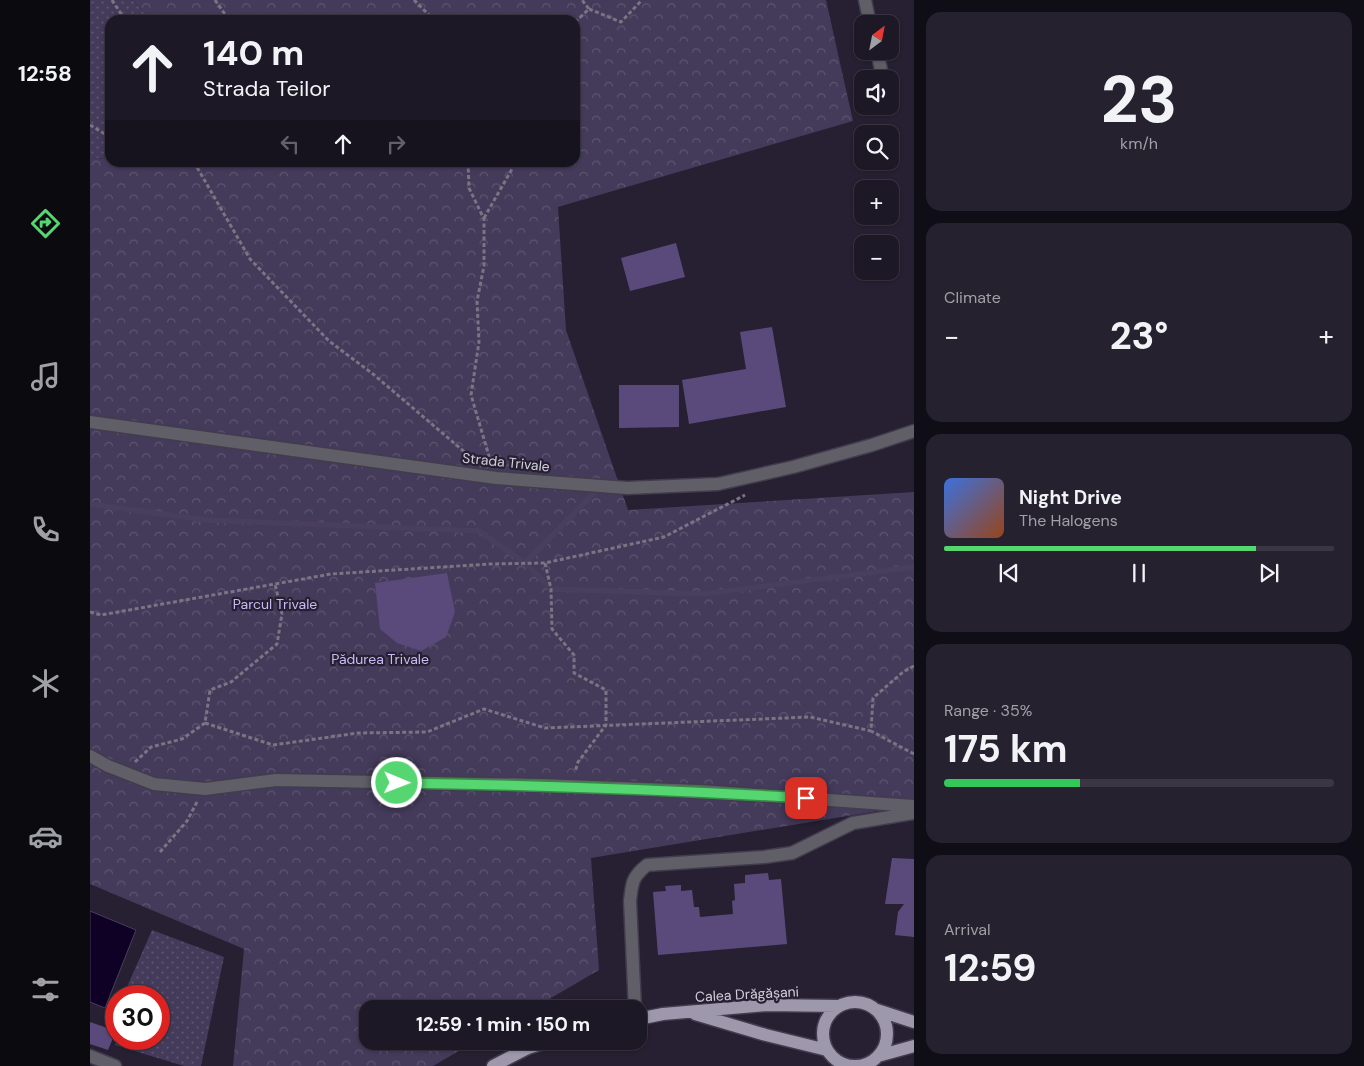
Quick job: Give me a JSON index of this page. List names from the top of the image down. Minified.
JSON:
{"streets":{"main road":["Calea Drăgășani"],"street":["Strada Trivale"]},"parks":["Parcul Trivale","Pădurea Trivale"],"north":"top right","page":{"tabs":"12:58","tile":[["23","km/h"],"Climate",["Range · 35%","175 km"],["Arrival","12:59"]],"map_buttons":["+","−"],"turn":["140 m","Strada Teilor"],"heat":["−","23°","+"],"song":["Night Drive","The Halogens"],"limit":"30","trip":"12:59 · 1 min · 150 m"}}
